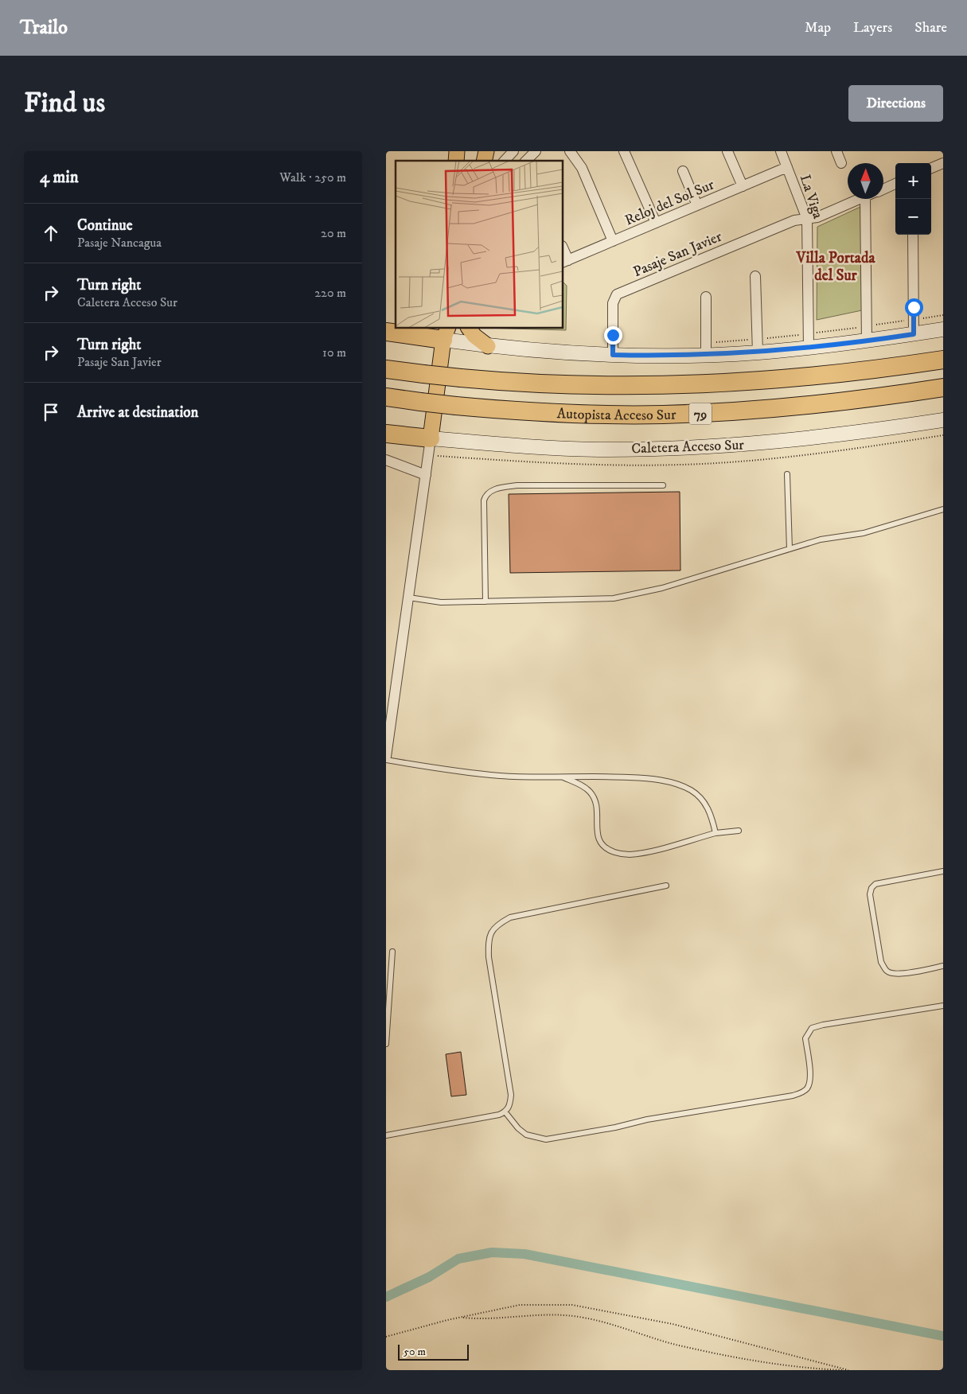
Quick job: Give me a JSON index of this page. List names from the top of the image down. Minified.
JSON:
{"streets":{"highway":["Autopista Acceso Sur","79"],"main road":["Caletera Acceso Sur"],"street":["La Viga","Reloj del Sol Sur","Pasaje San Javier"]},"crossings":[["La Viga","Reloj del Sol Sur"],["La Viga","Pasaje San Javier"]],"districts":["Villa Portada del Sur"],"scale_bar":"50 m","north":"top","page":{"header":"Trailo","nav":["Map","Layers","Share"],"buttons":"Directions","title":"Find us","heading":["4 min","Walk · 250 m"],"map_buttons":["+","−"],"list":[["Continue","Pasaje Nancagua","20 m"],["Turn right","Caletera Acceso Sur","220 m"],["Turn right","Pasaje San Javier","10 m"],"Arrive at destination"],"scale":"50 m"}}
